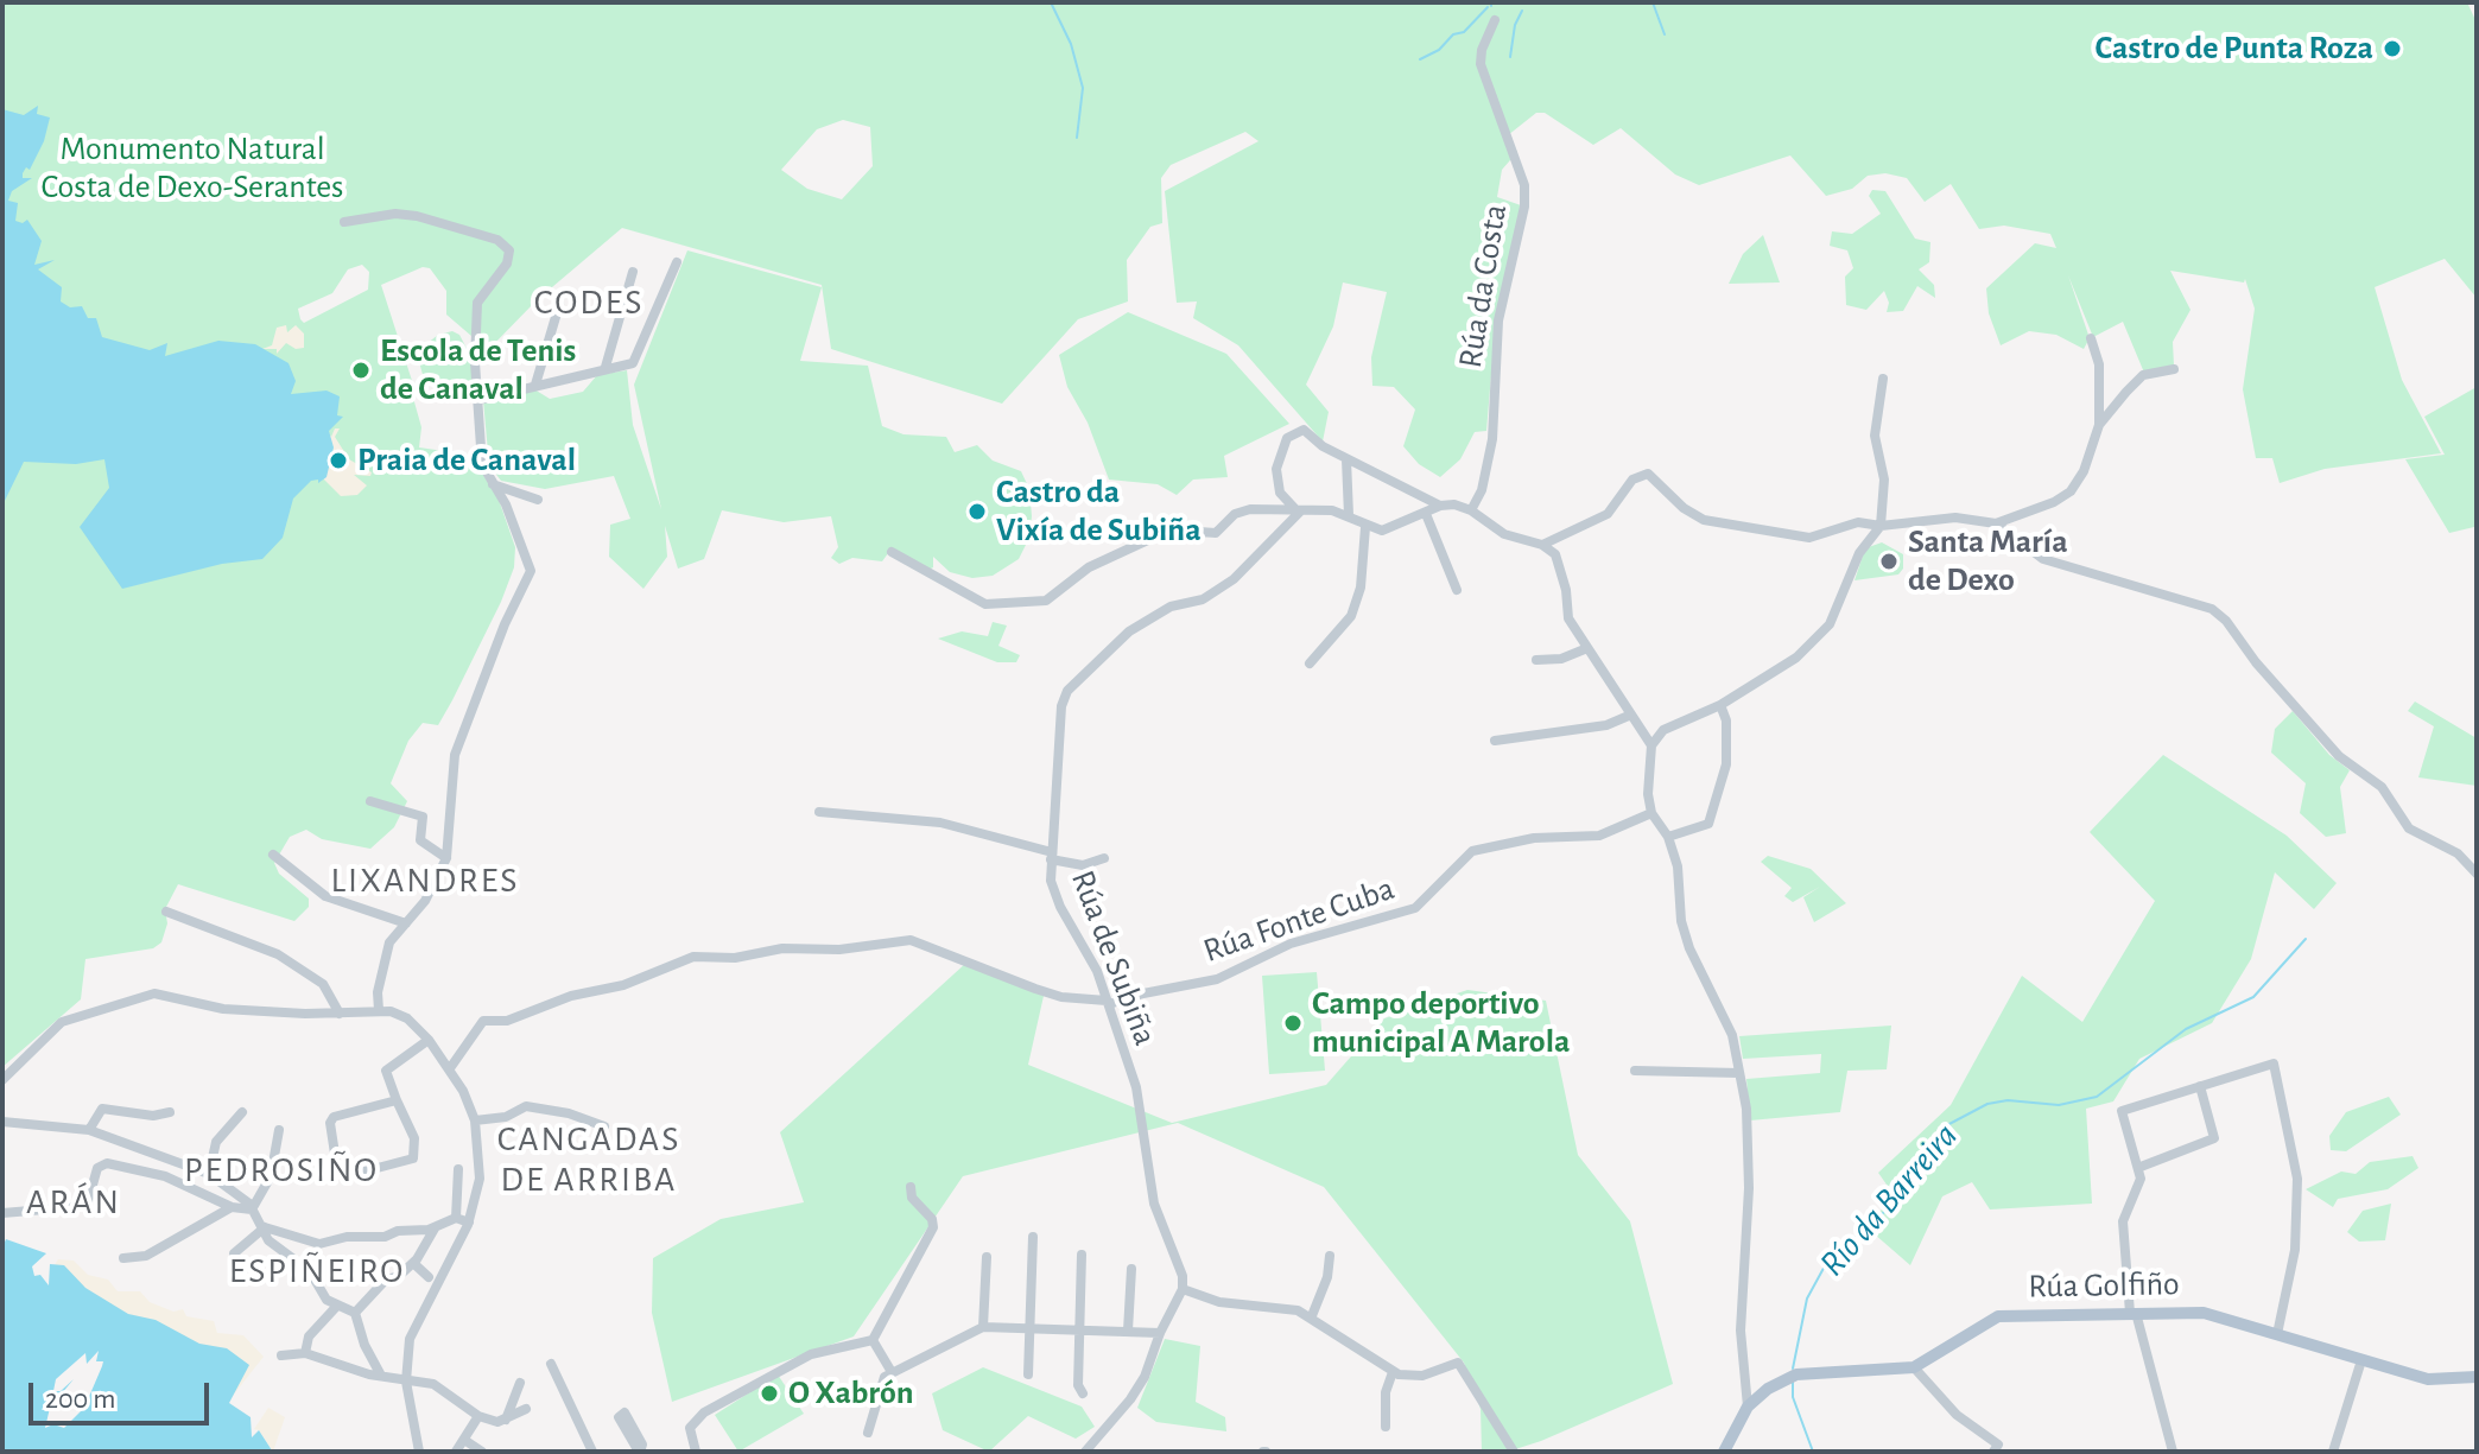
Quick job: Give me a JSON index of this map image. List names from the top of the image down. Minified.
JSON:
{"streets":{"main road":["Rúa Golfiño"],"street":["Rúa da Costa","Rúa Fonte Cuba","Rúa de Subiña"]},"crossings":[["Rúa Fonte Cuba","Rúa de Subiña"]],"districts":["CODES","LIXANDRES","CANGADAS DE ARRIBA","PEDROSIÑO","ARÁN","ESPIÑEIRO"],"water":["Río da Barreira"],"parks":["Monumento Natural Costa de Dexo-Serantes"],"places":["Castro de Punta Roza","Escola de Tenis de Canaval","Praia de Canaval","Castro da Vixía de Subiña","Santa María de Dexo","Campo deportivo municipal A Marola","O Xabrón"],"scale_bar":"200 m"}
